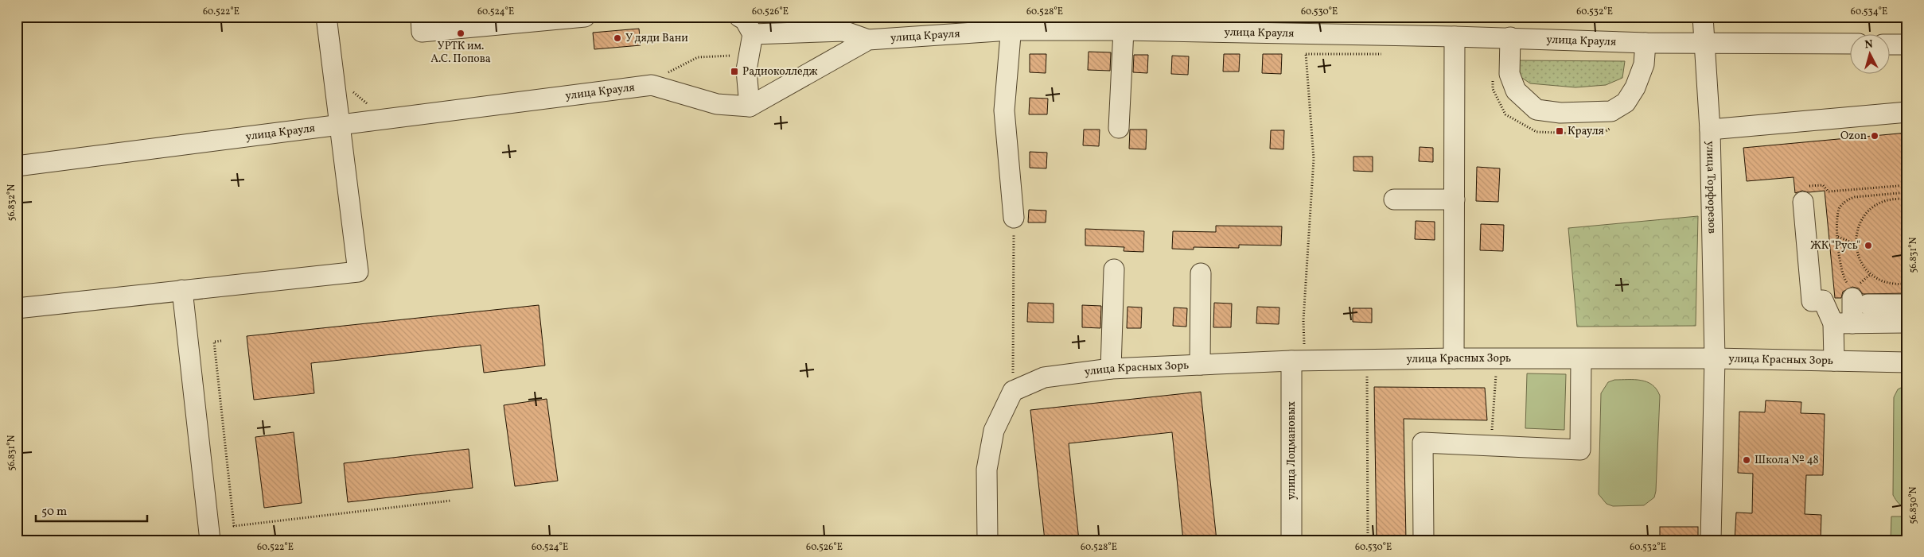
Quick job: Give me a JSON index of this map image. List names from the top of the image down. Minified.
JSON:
{"streets":{"street":["улица Крауля","улица Торфорезов","улица Красных Зорь","улица Лоцмановых"]},"crossings":[["улица Крауля","улица Торфорезов"],["улица Торфорезов","улица Красных Зорь"],["улица Красных Зорь","улица Лоцмановых"]],"places":{"other":["УРТК им. А.С. Попова","У дяди Вани","Ozon","ЖК \"Русь\"","Школа № 48"],"transit":["Радиоколледж","Крауля"]},"scale_bar":"50 m","north":"top","coordinates":["60.522°E","60.524°E","60.526°E","60.528°E","60.530°E","60.532°E","60.534°E","56.832°N","56.831°N","56.830°N"]}
